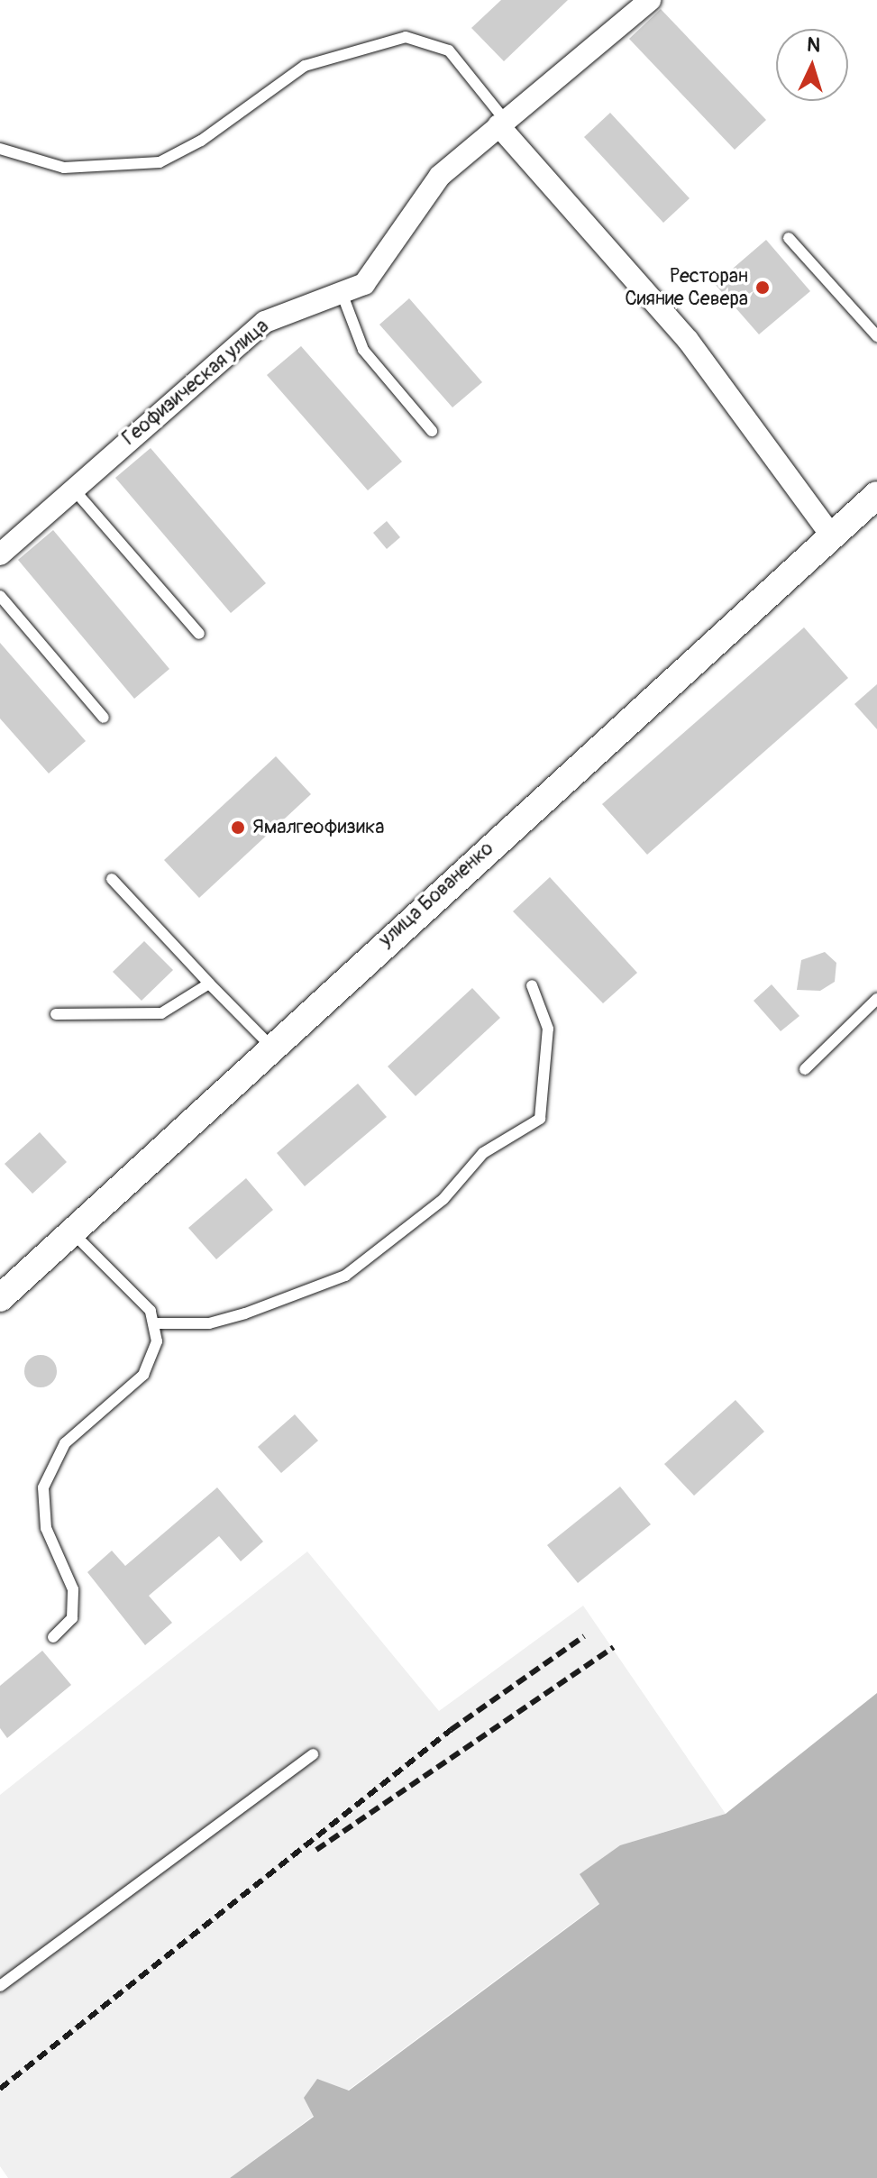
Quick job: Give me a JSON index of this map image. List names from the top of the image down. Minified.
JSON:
{"streets":{"street":["Геофизическая улица","улица Бованенко"]},"places":["Ресторан Сияние Севера","Ямалгеофизика"],"north":"top"}
